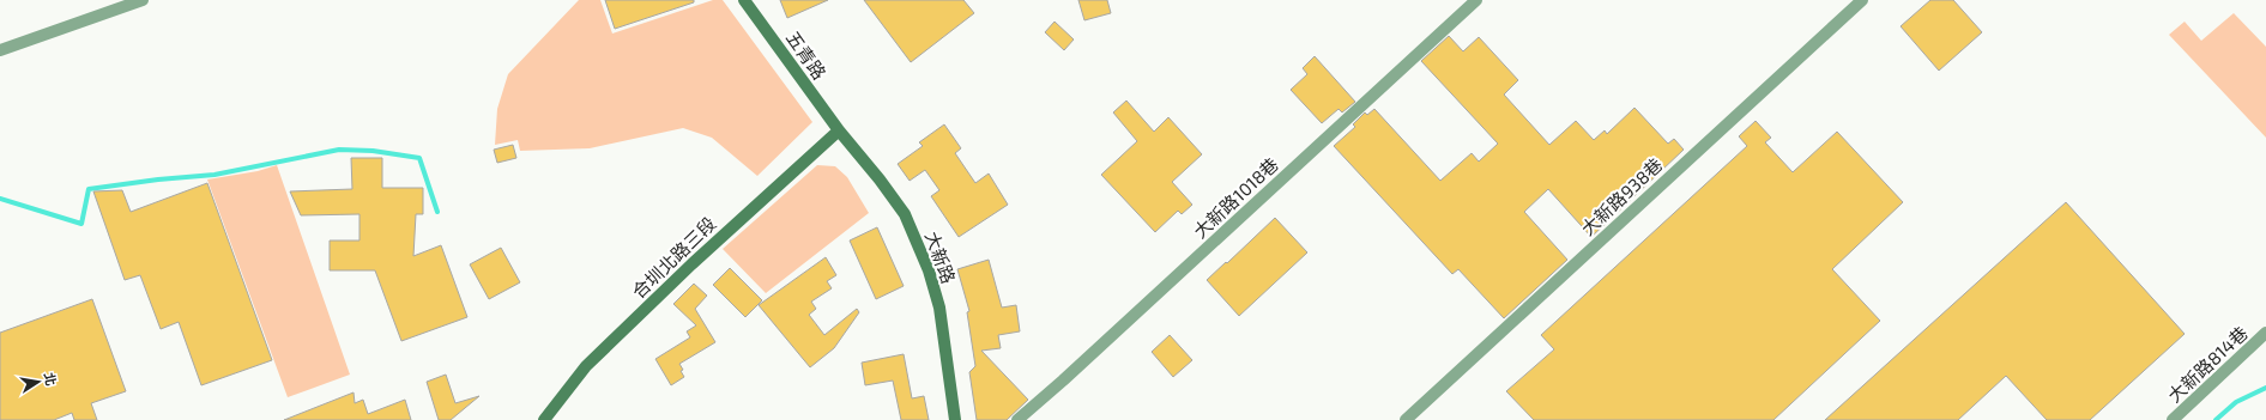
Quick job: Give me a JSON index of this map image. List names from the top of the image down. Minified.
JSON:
{"streets":{"street":["五青路","大新路938巷","大新路1018巷","合圳北路三段","大新路","大新路814巷"]},"crossings":[["五青路","合圳北路三段"],["五青路","大新路"],["合圳北路三段","大新路"]],"north":"right"}
